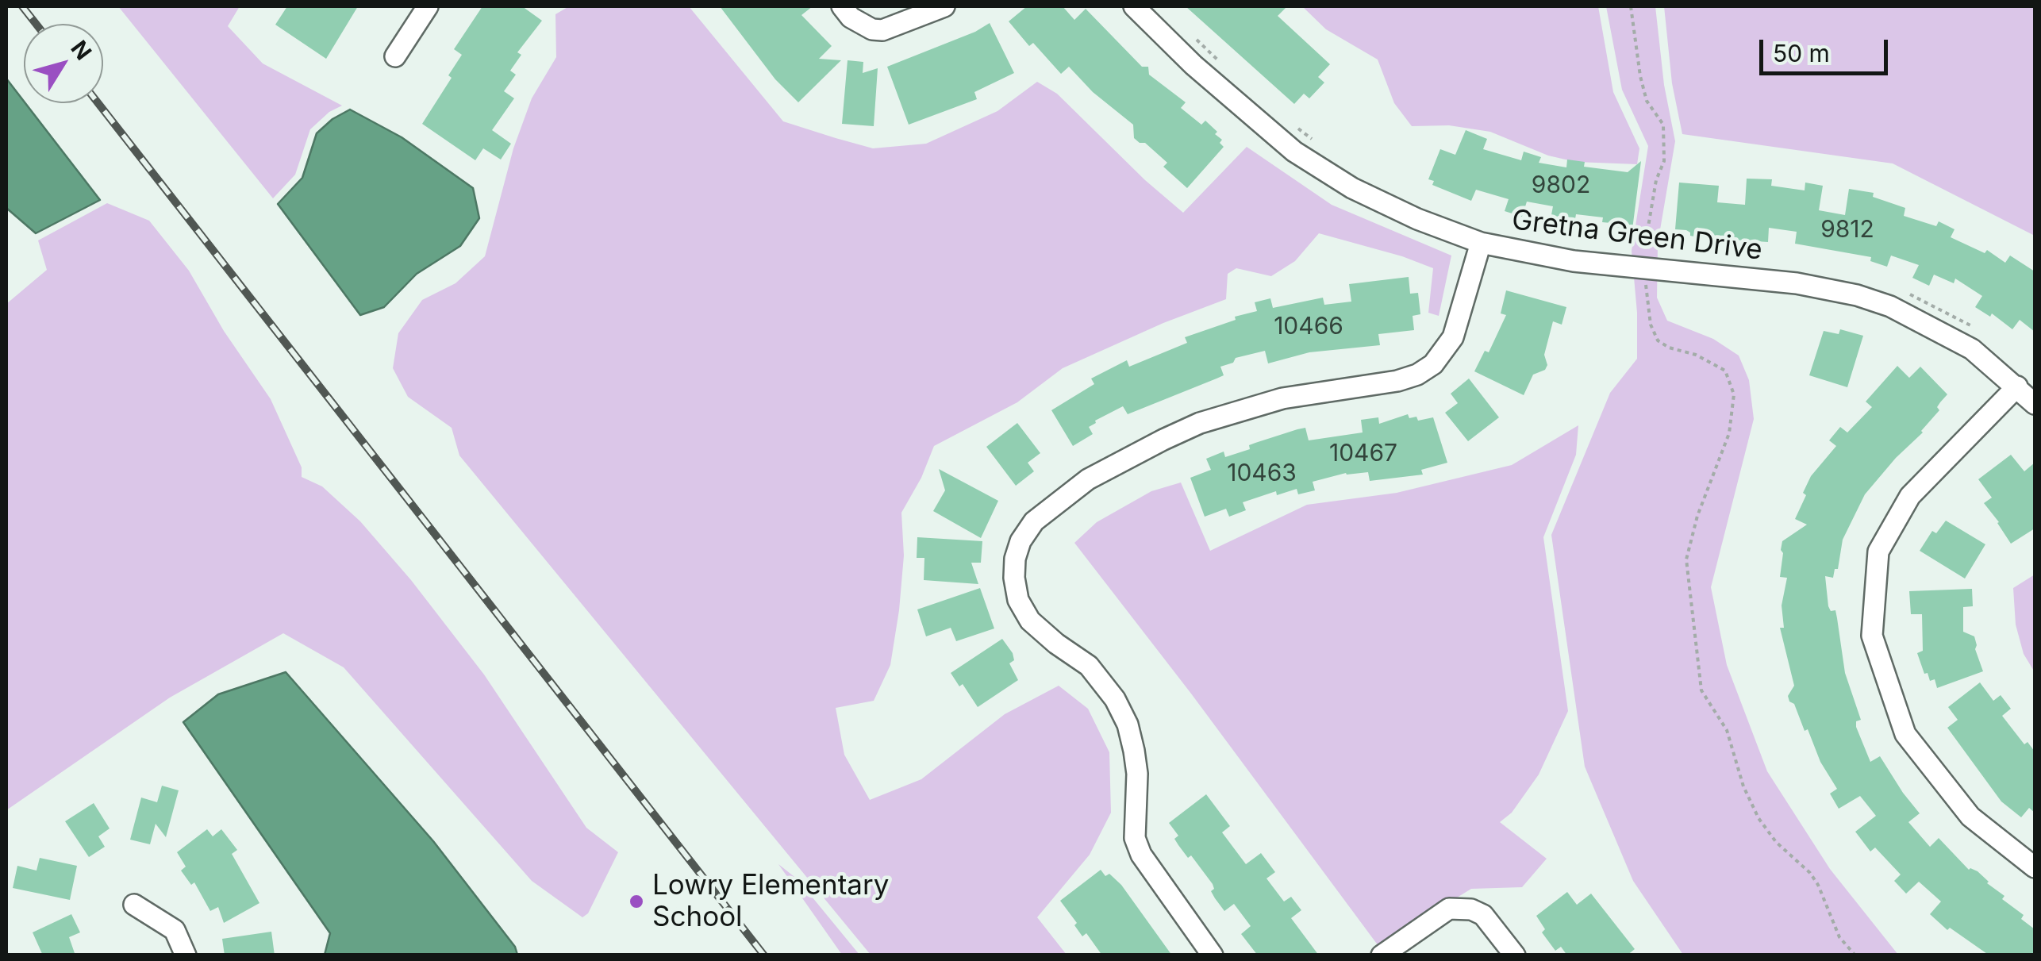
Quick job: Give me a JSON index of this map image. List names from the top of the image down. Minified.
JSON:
{"streets":{"street":["Gretna Green Drive"]},"places":["Lowry Elementary School"],"house_numbers":["9802","9812","10466","10467","10463"],"scale_bar":"50 m","north":"top right"}
